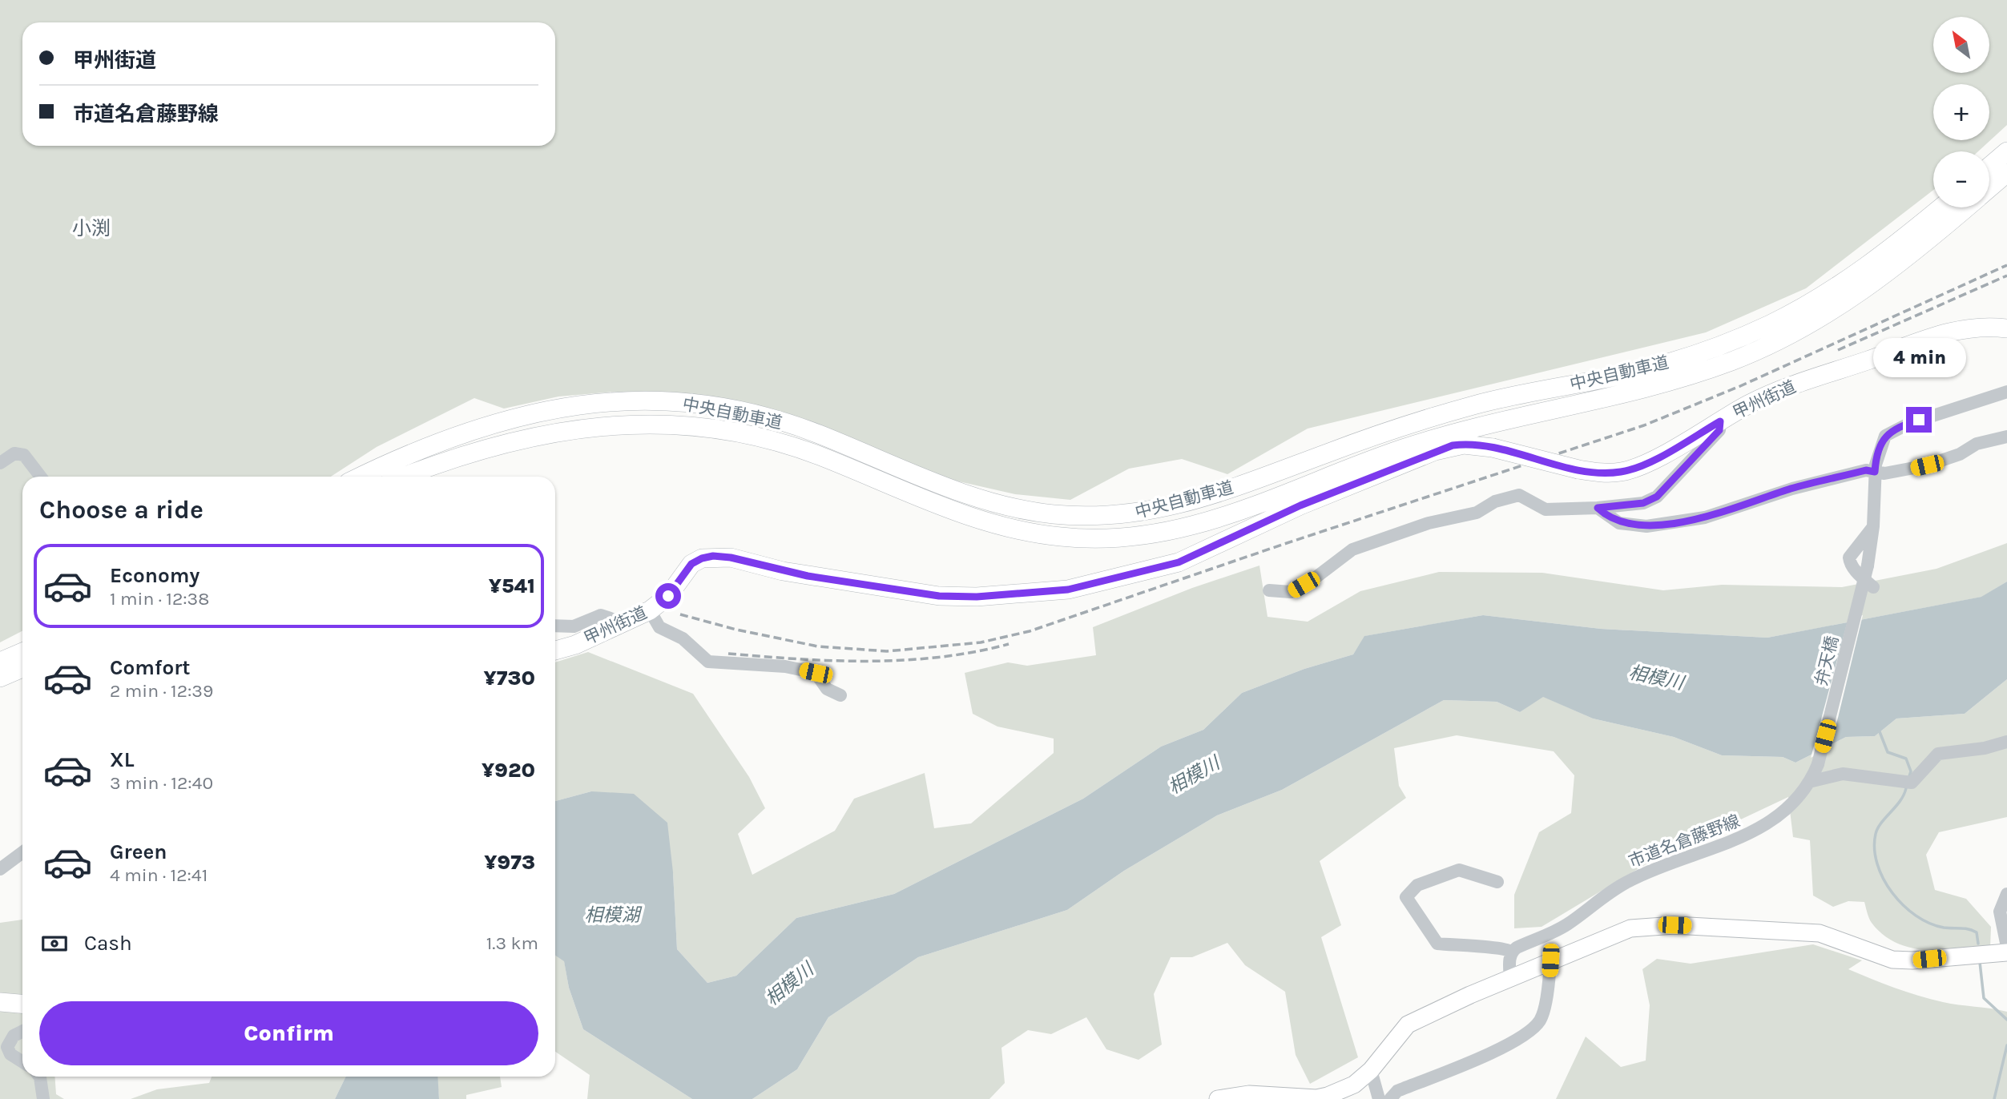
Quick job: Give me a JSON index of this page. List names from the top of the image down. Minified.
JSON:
{"streets":{"highway":["中央自動車道","甲州街道"],"street":["弁天橋","市道名倉藤野線"]},"crossings":[["弁天橋","市道名倉藤野線"]],"districts":["小渕"],"water":["相模川","相模湖"],"north":"top left","page":{"map_buttons":["+","−"],"banner":["甲州街道","市道名倉藤野線"],"bubble":"4 min","heading":"Choose a ride","list":[{"name":"Economy","note":"1 min · 12:38","value":"¥541"},{"name":"Comfort","note":"2 min · 12:39","value":"¥730"},{"name":"XL","note":"3 min · 12:40","value":"¥920"},{"name":"Green","note":"4 min · 12:41","value":"¥973"}],"pay":["Cash","1.3 km"],"buttons":"Confirm"}}
